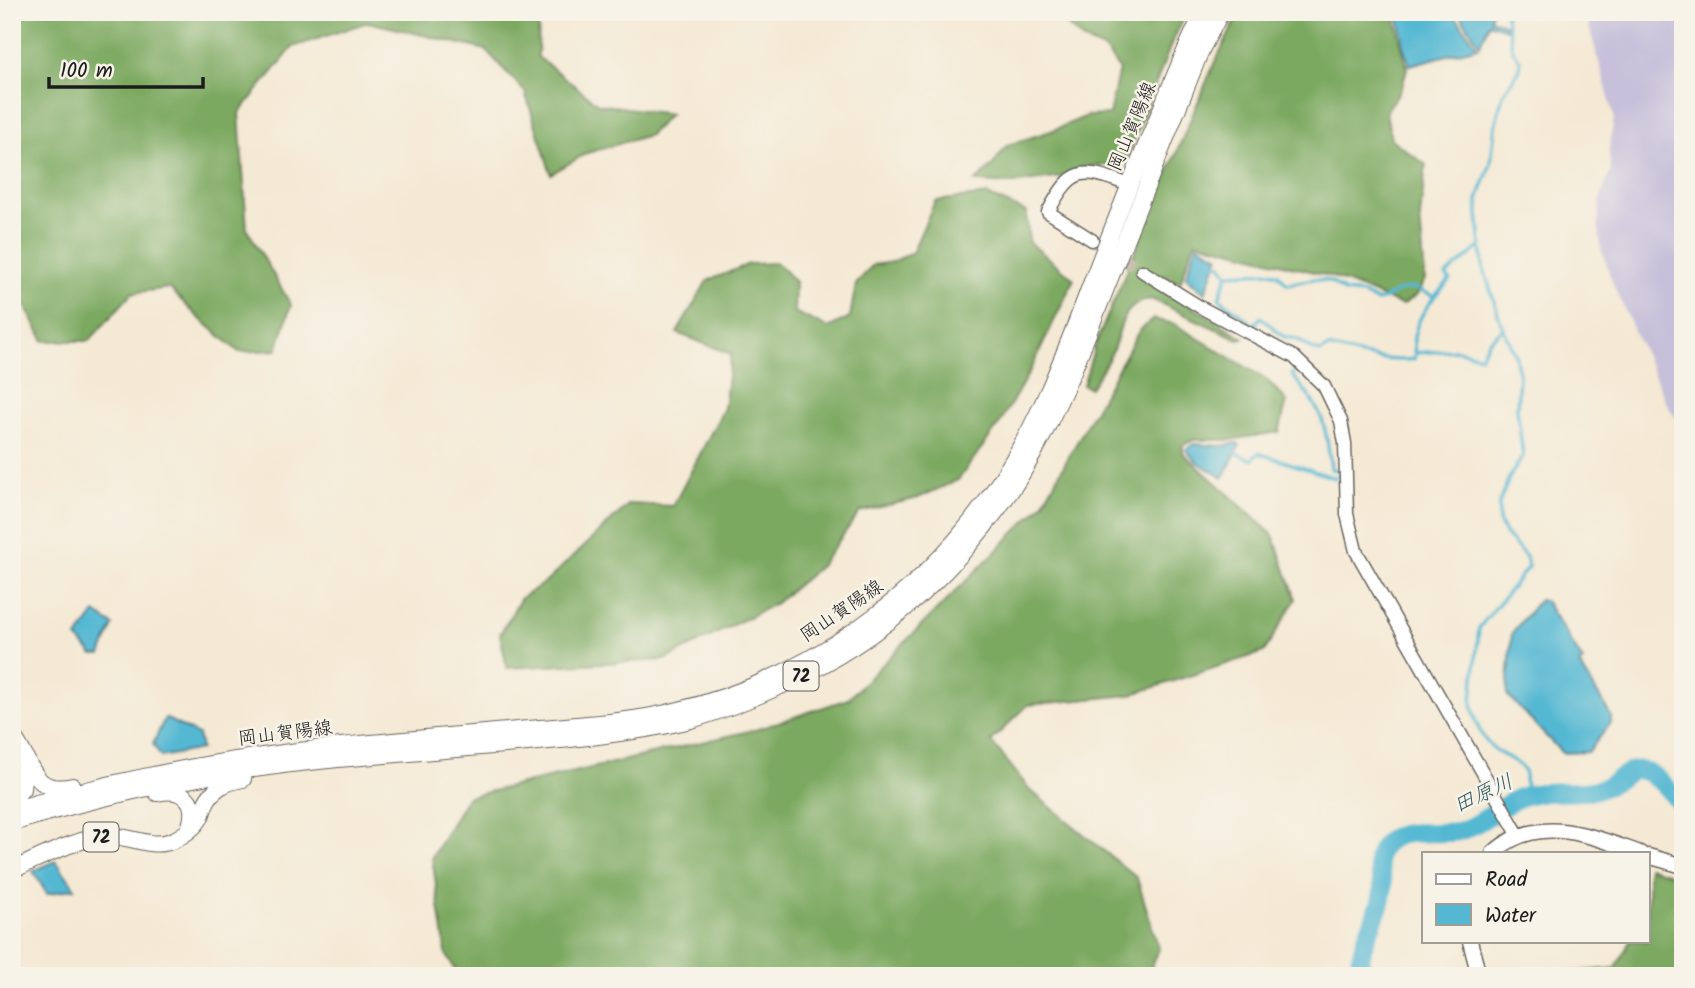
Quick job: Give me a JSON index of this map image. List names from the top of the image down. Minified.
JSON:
{"streets":{"main road":["岡山賀陽線","72"]},"crossings":[["岡山賀陽線","72"]],"water":["田原川"],"legend":["Road","Water"],"scale_bar":"100 m"}
